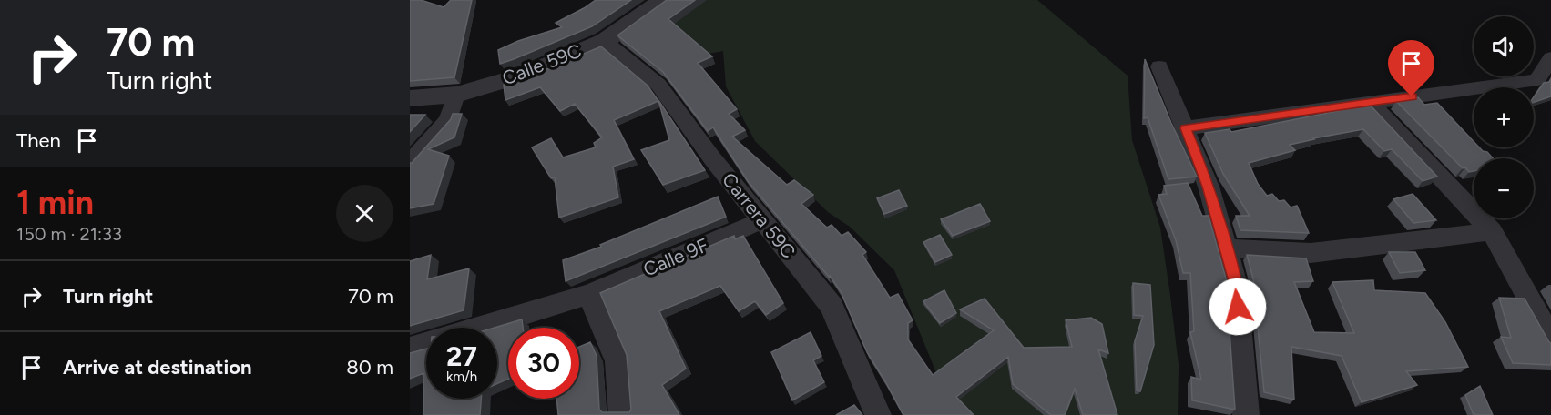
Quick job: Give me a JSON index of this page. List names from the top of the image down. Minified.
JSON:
{"streets":{"street":["Calle 59C","Carrera 59C","Calle 9F"]},"crossings":[["Calle 59C","Carrera 59C"],["Carrera 59C","Calle 9F"]],"page":{"turn":["70 m","Turn right"],"map_buttons":["+","−"],"then":"Then","heading":["1 min","150 m · 21:33"],"list":[{"name":"Turn right","value":"70 m"},{"name":"Arrive at destination","value":"80 m"}],"speed":"27 km/h","limit":"30"}}
